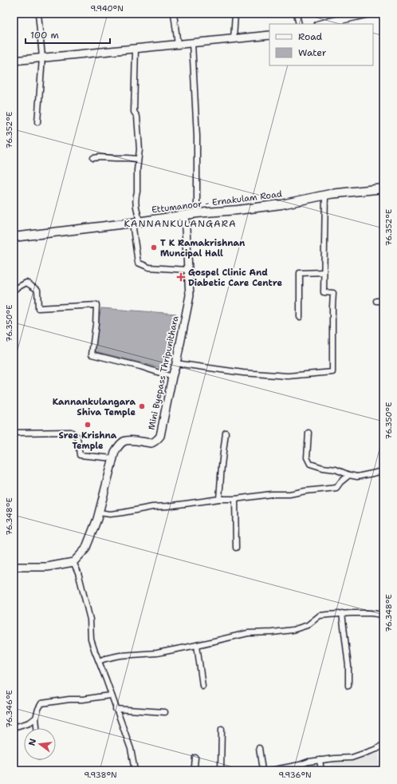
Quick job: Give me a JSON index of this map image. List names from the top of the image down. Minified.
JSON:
{"streets":{"main road":["Ettumanoor - Ernakulam Road","Mini Byepass Thripunithara"]},"crossings":[["Ettumanoor - Ernakulam Road","Mini Byepass Thripunithara"]],"districts":["KANNANKULANGARA"],"places":{"other":["T K Ramakrishnan Muncipal Hall","Kannankulangara Shiva Temple","Sree Krishna Temple"],"health":["Gospel Clinic And Diabetic Care Centre"]},"legend":["Road","Water"],"scale_bar":"100 m","north":"left","coordinates":["9.940°N","76.352°E","76.350°E","76.348°E","76.346°E","9.938°N","9.936°N"]}
